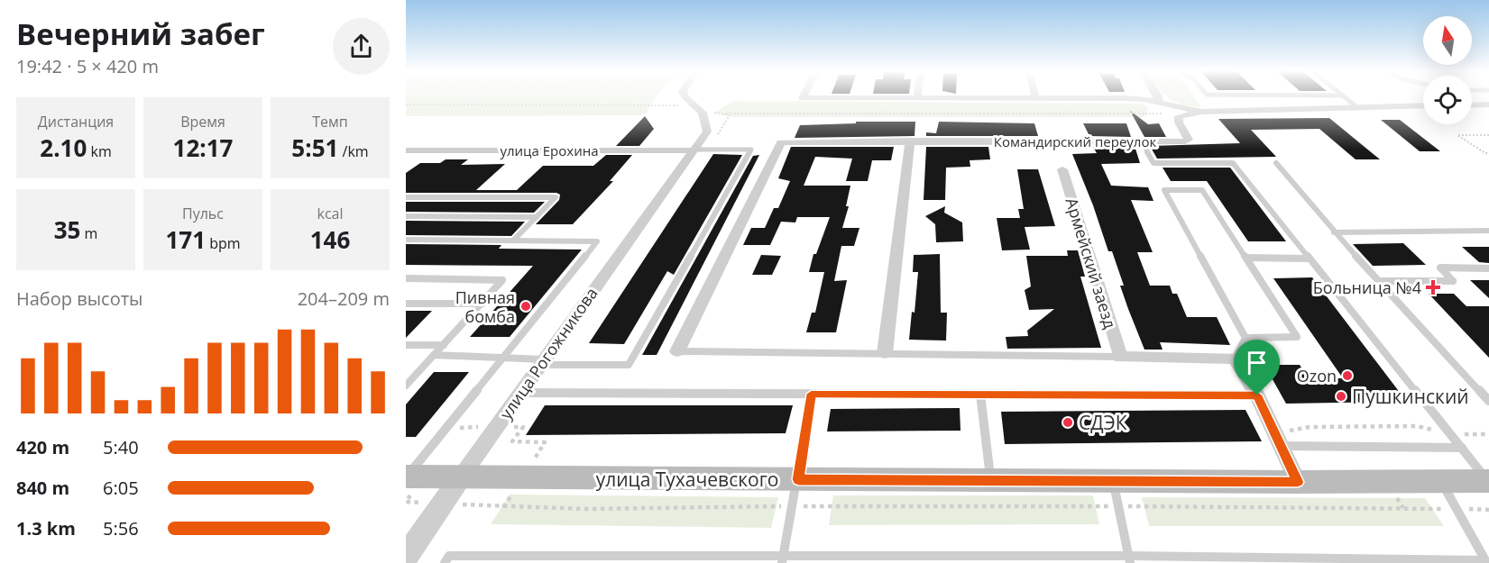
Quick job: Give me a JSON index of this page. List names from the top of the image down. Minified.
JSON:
{"streets":{"main road":["улица Тухачевского"],"street":["Командирский переулок","улица Ерохина","Армейский заезд","улица Рогожникова"]},"crossings":[["улица Ерохина","улица Рогожникова"],["улица Рогожникова","улица Тухачевского"]],"places":{"health":["Больница №4"],"other":["Пивная бомба","Ozon","Пушкинский","СДЭК"]},"north":"top","page":{"heading":["Вечерний забег","19:42 · 5 × 420 m"],"stats":[["Дистанция","2.10 km"],["Время","12:17"],["Темп","5:51 /km"],["35 m"],["Пульс","171 bpm"],["kcal","146"]],"chart":["Набор высоты","204–209 m"],"list":[{"name":"420 m","note":"5:40"},{"name":"840 m","note":"6:05"},{"name":"1.3 km","note":"5:56"}]}}
